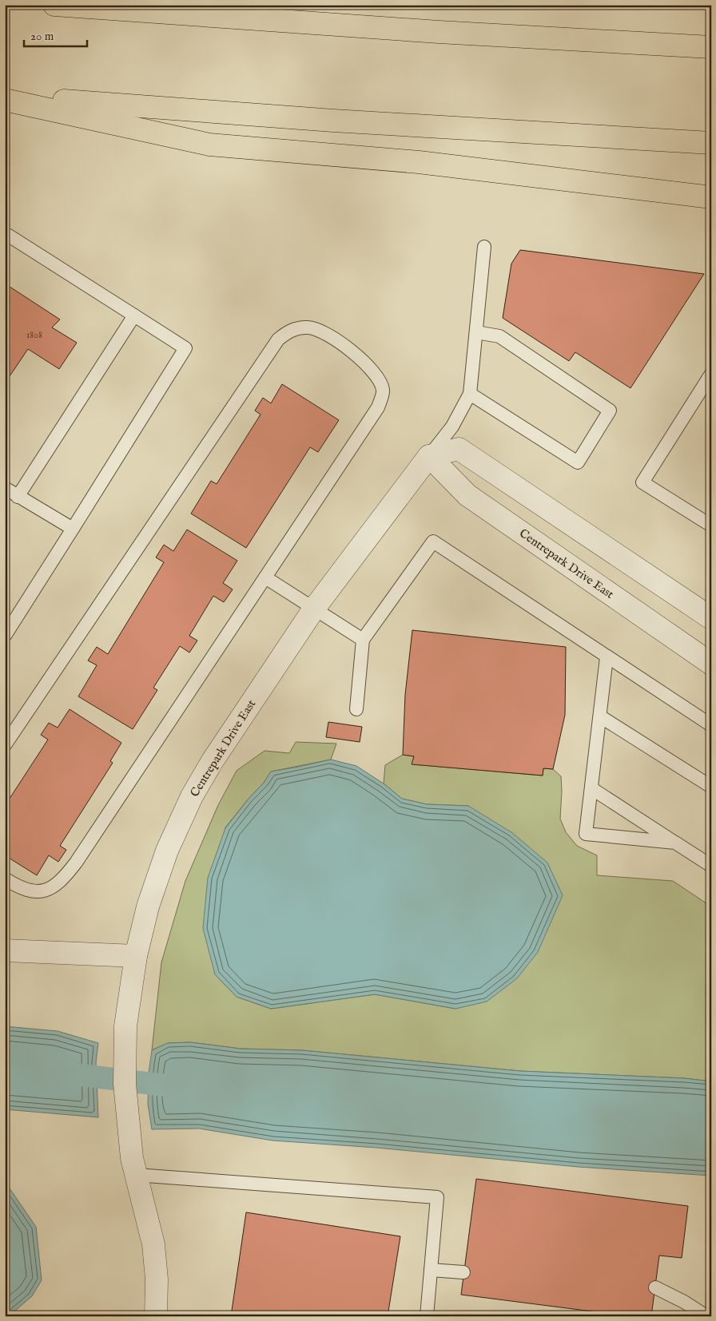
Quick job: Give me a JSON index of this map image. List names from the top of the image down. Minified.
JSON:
{"streets":{"street":["Centrepark Drive East"]},"house_numbers":["1808"],"scale_bar":"20 m"}
